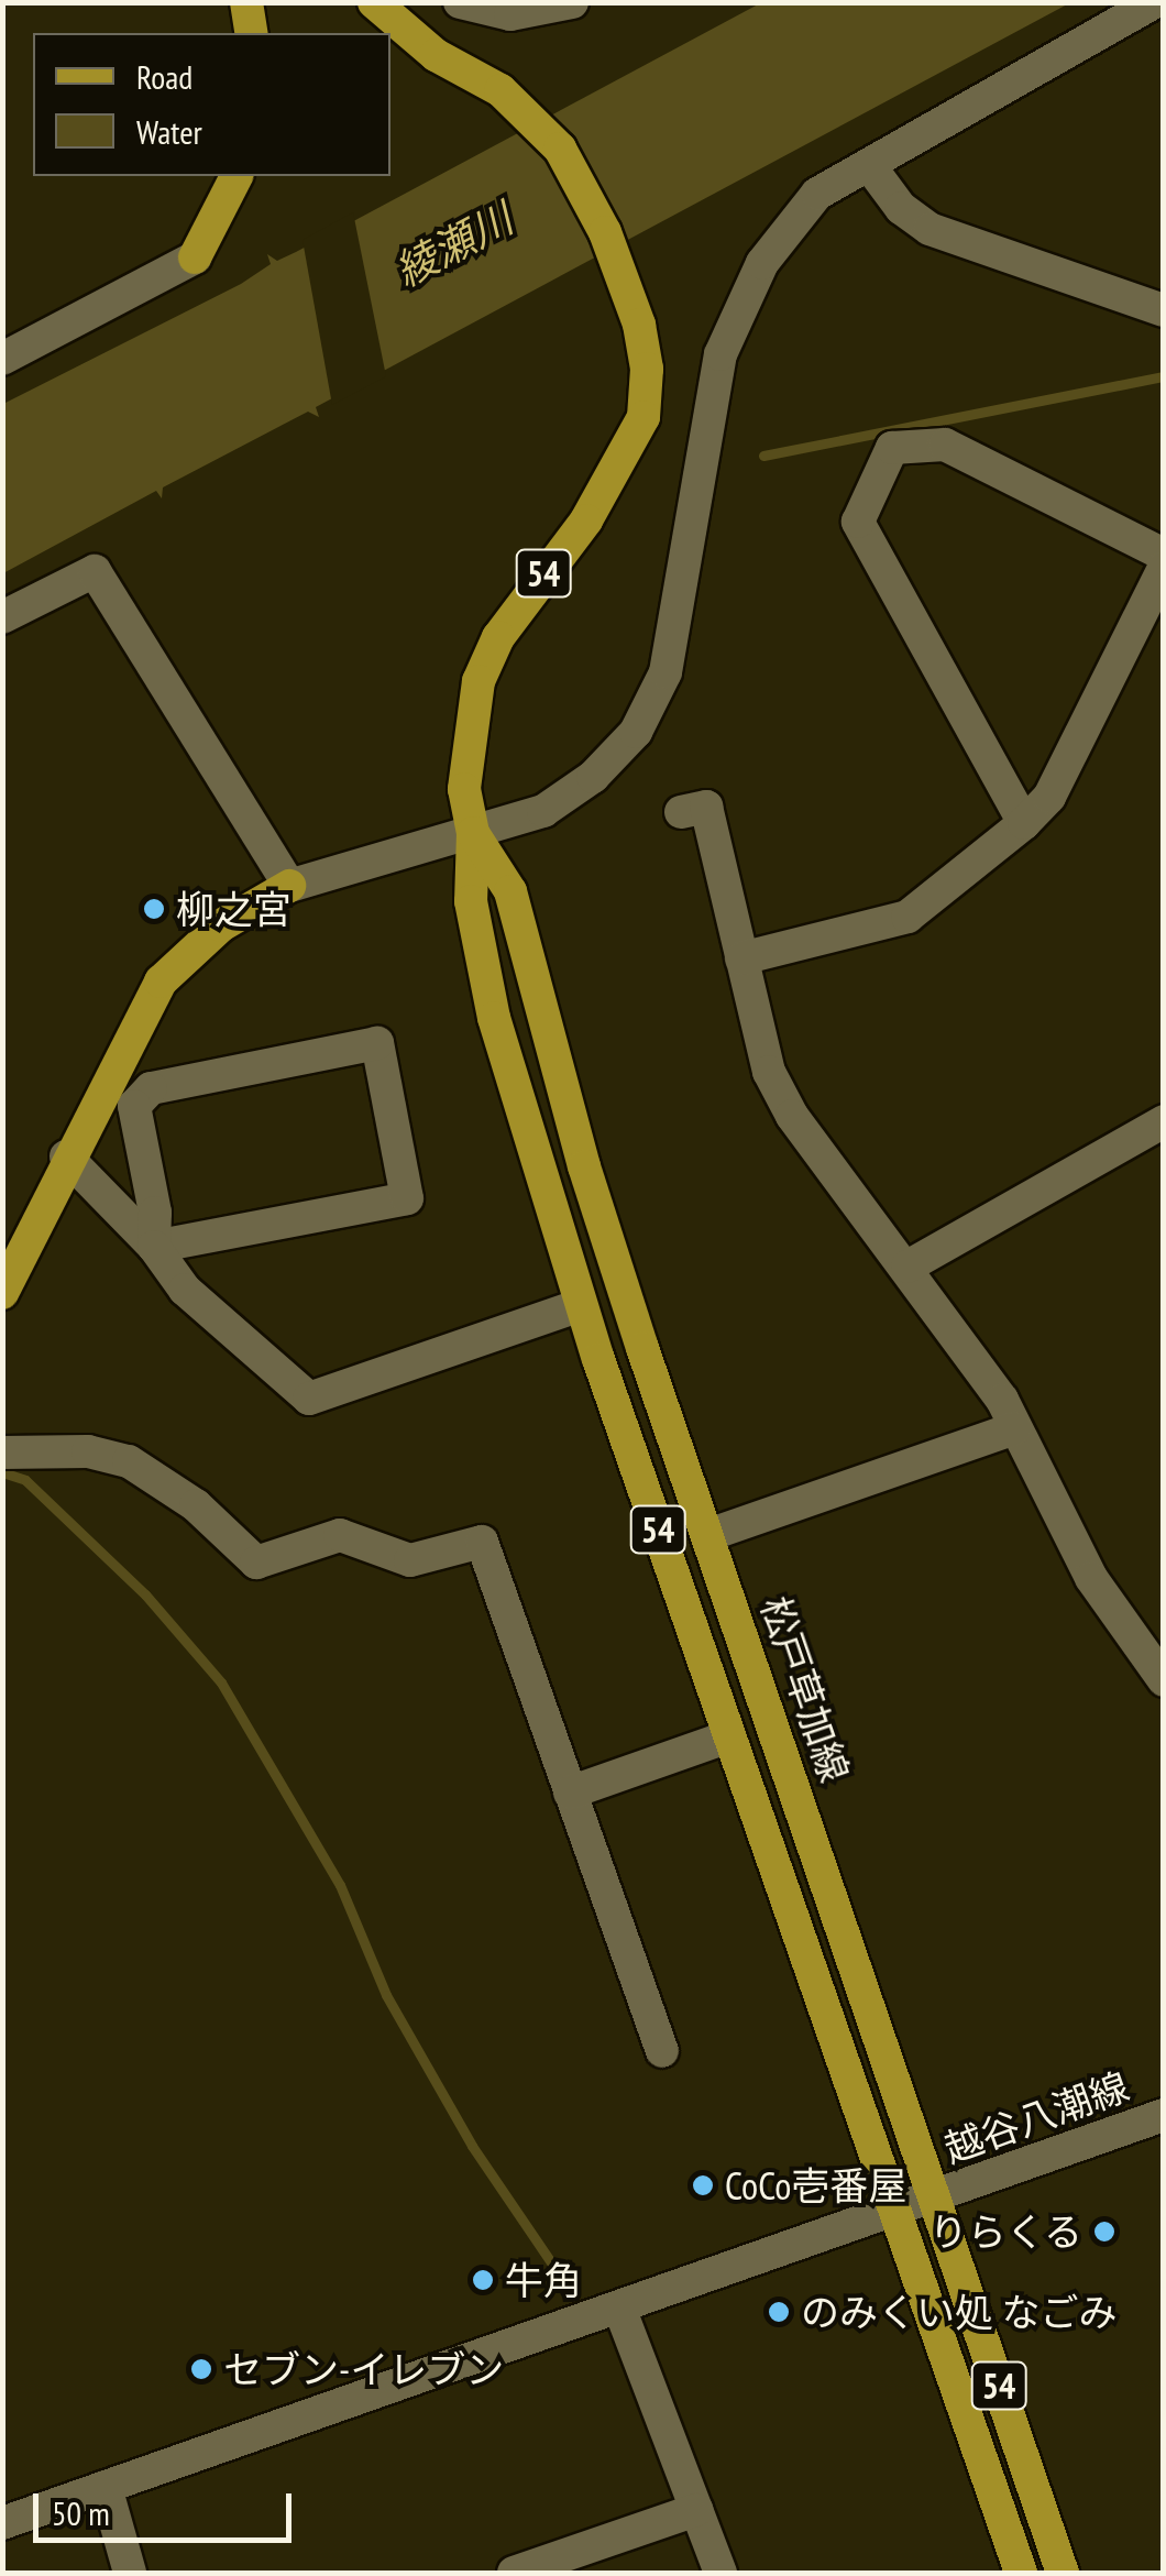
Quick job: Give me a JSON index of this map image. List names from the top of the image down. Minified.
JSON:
{"streets":{"main road":["54","松戸草加線"],"street":["越谷八潮線"]},"crossings":[["松戸草加線","越谷八潮線"]],"water":["綾瀬川"],"places":["柳之宮","CoCo壱番屋","りらくる","牛角","のみくい処 なごみ","セブン-イレブン"],"legend":["Road","Water"],"scale_bar":"50 m"}
